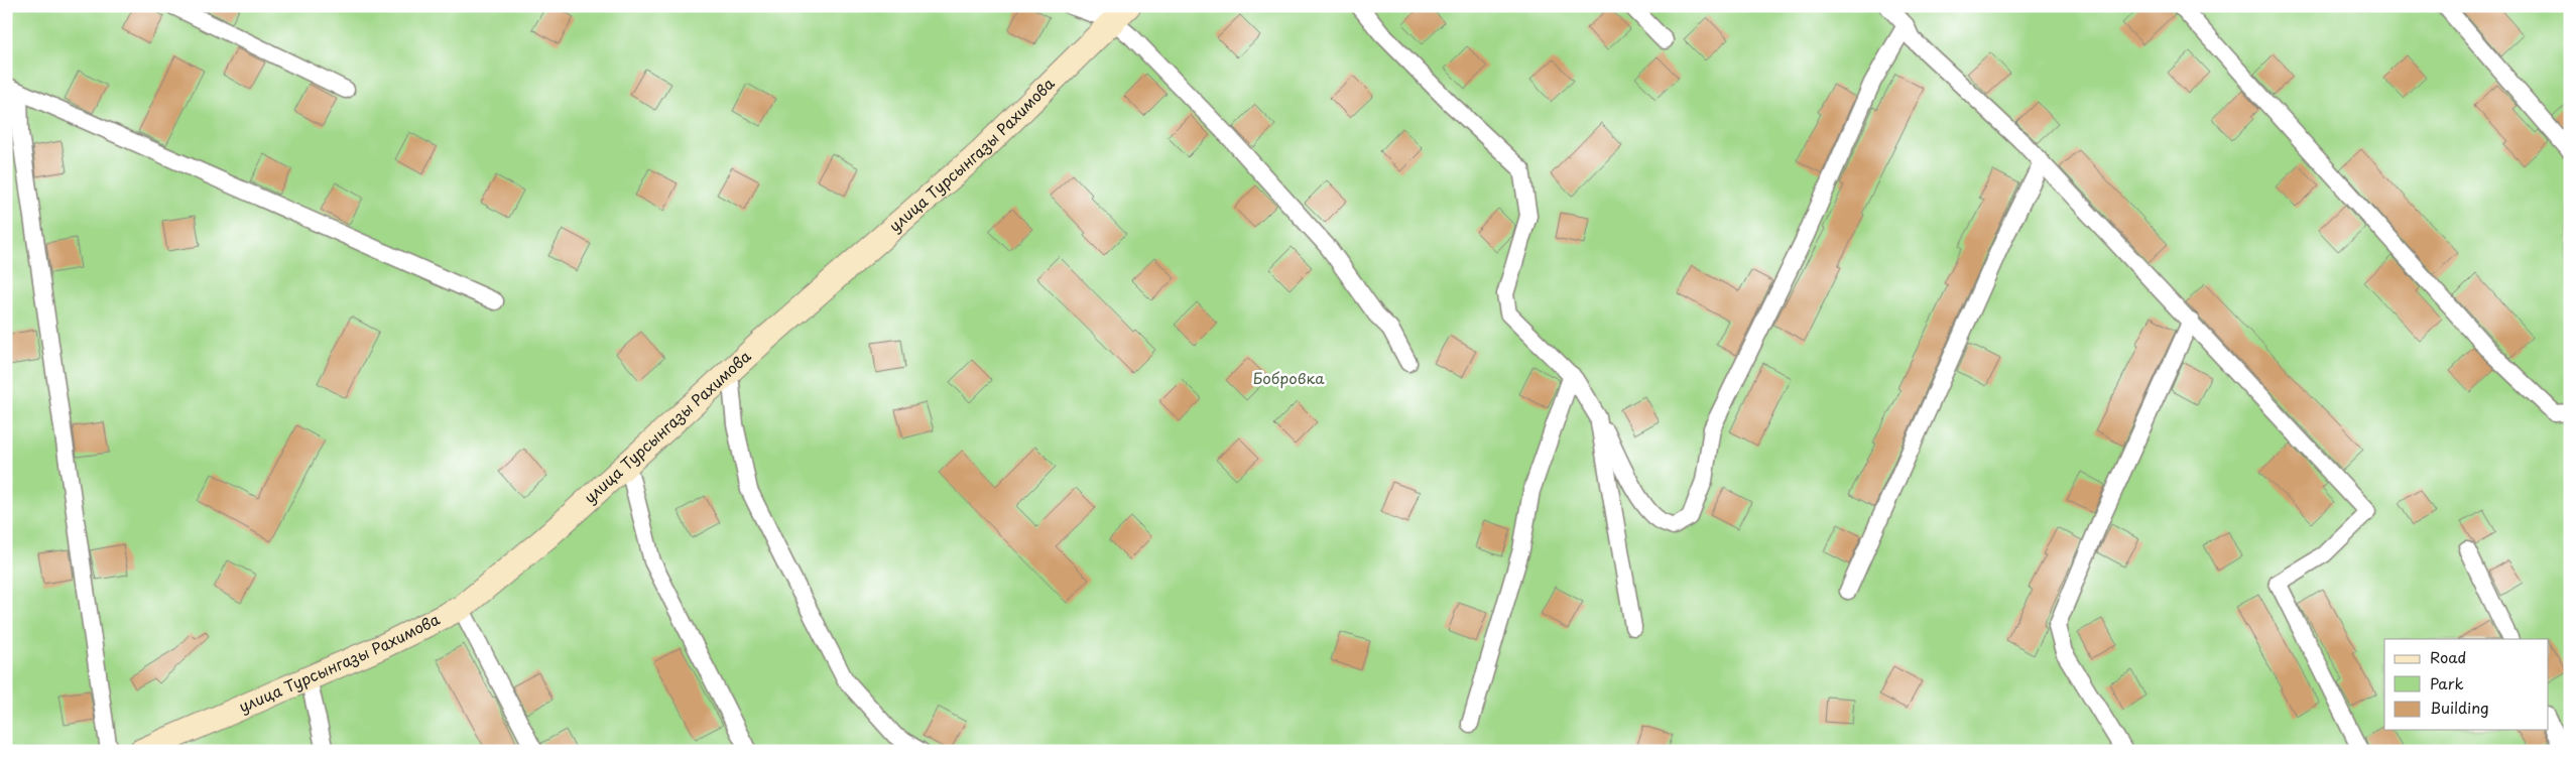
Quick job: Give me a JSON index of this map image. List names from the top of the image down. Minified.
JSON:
{"streets":{"street":["улица Турсынгазы Рахимова"]},"parks":["Бобровка"],"legend":["Road","Park","Building"]}
